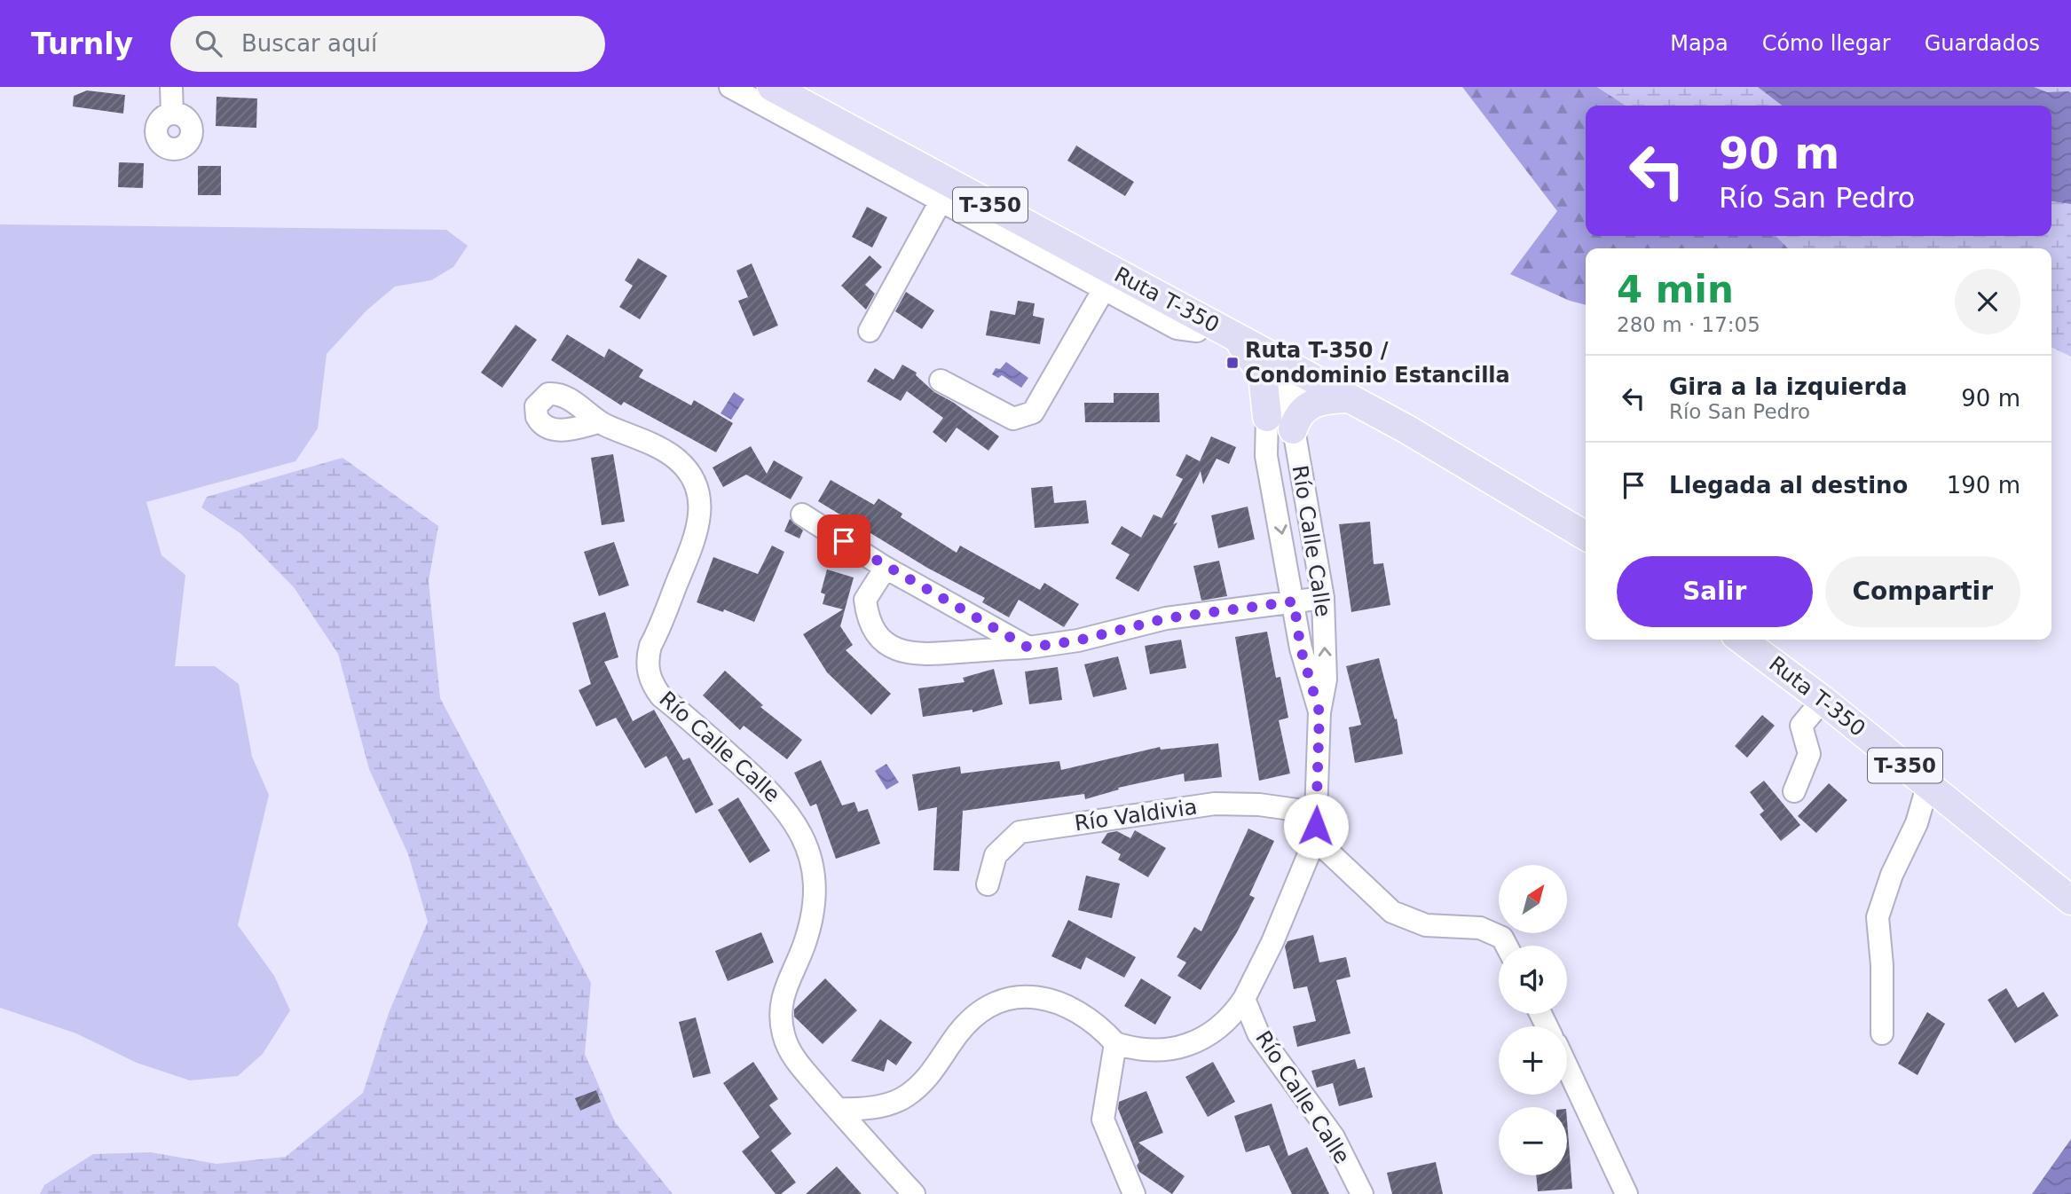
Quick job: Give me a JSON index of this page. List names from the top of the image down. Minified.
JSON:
{"streets":{"main road":["T-350","Ruta T-350"],"street":["Río Calle Calle","Río Valdivia"]},"crossings":[["Ruta T-350","Río Calle Calle"],["Río Calle Calle","Río Valdivia"]],"places":{"transit":["Ruta T-350 / Condominio Estancilla"]},"north":"top right","page":{"header":"Turnly","search":"Buscar aquí","nav":["Mapa","Cómo llegar","Guardados"],"turn":["90 m","Río San Pedro"],"heading":["4 min","280 m · 17:05"],"list":[{"name":"Gira a la izquierda","note":"Río San Pedro","value":"90 m"},{"name":"Llegada al destino","value":"190 m"}],"buttons":["Salir","Compartir"],"map_buttons":["+","−"]}}
